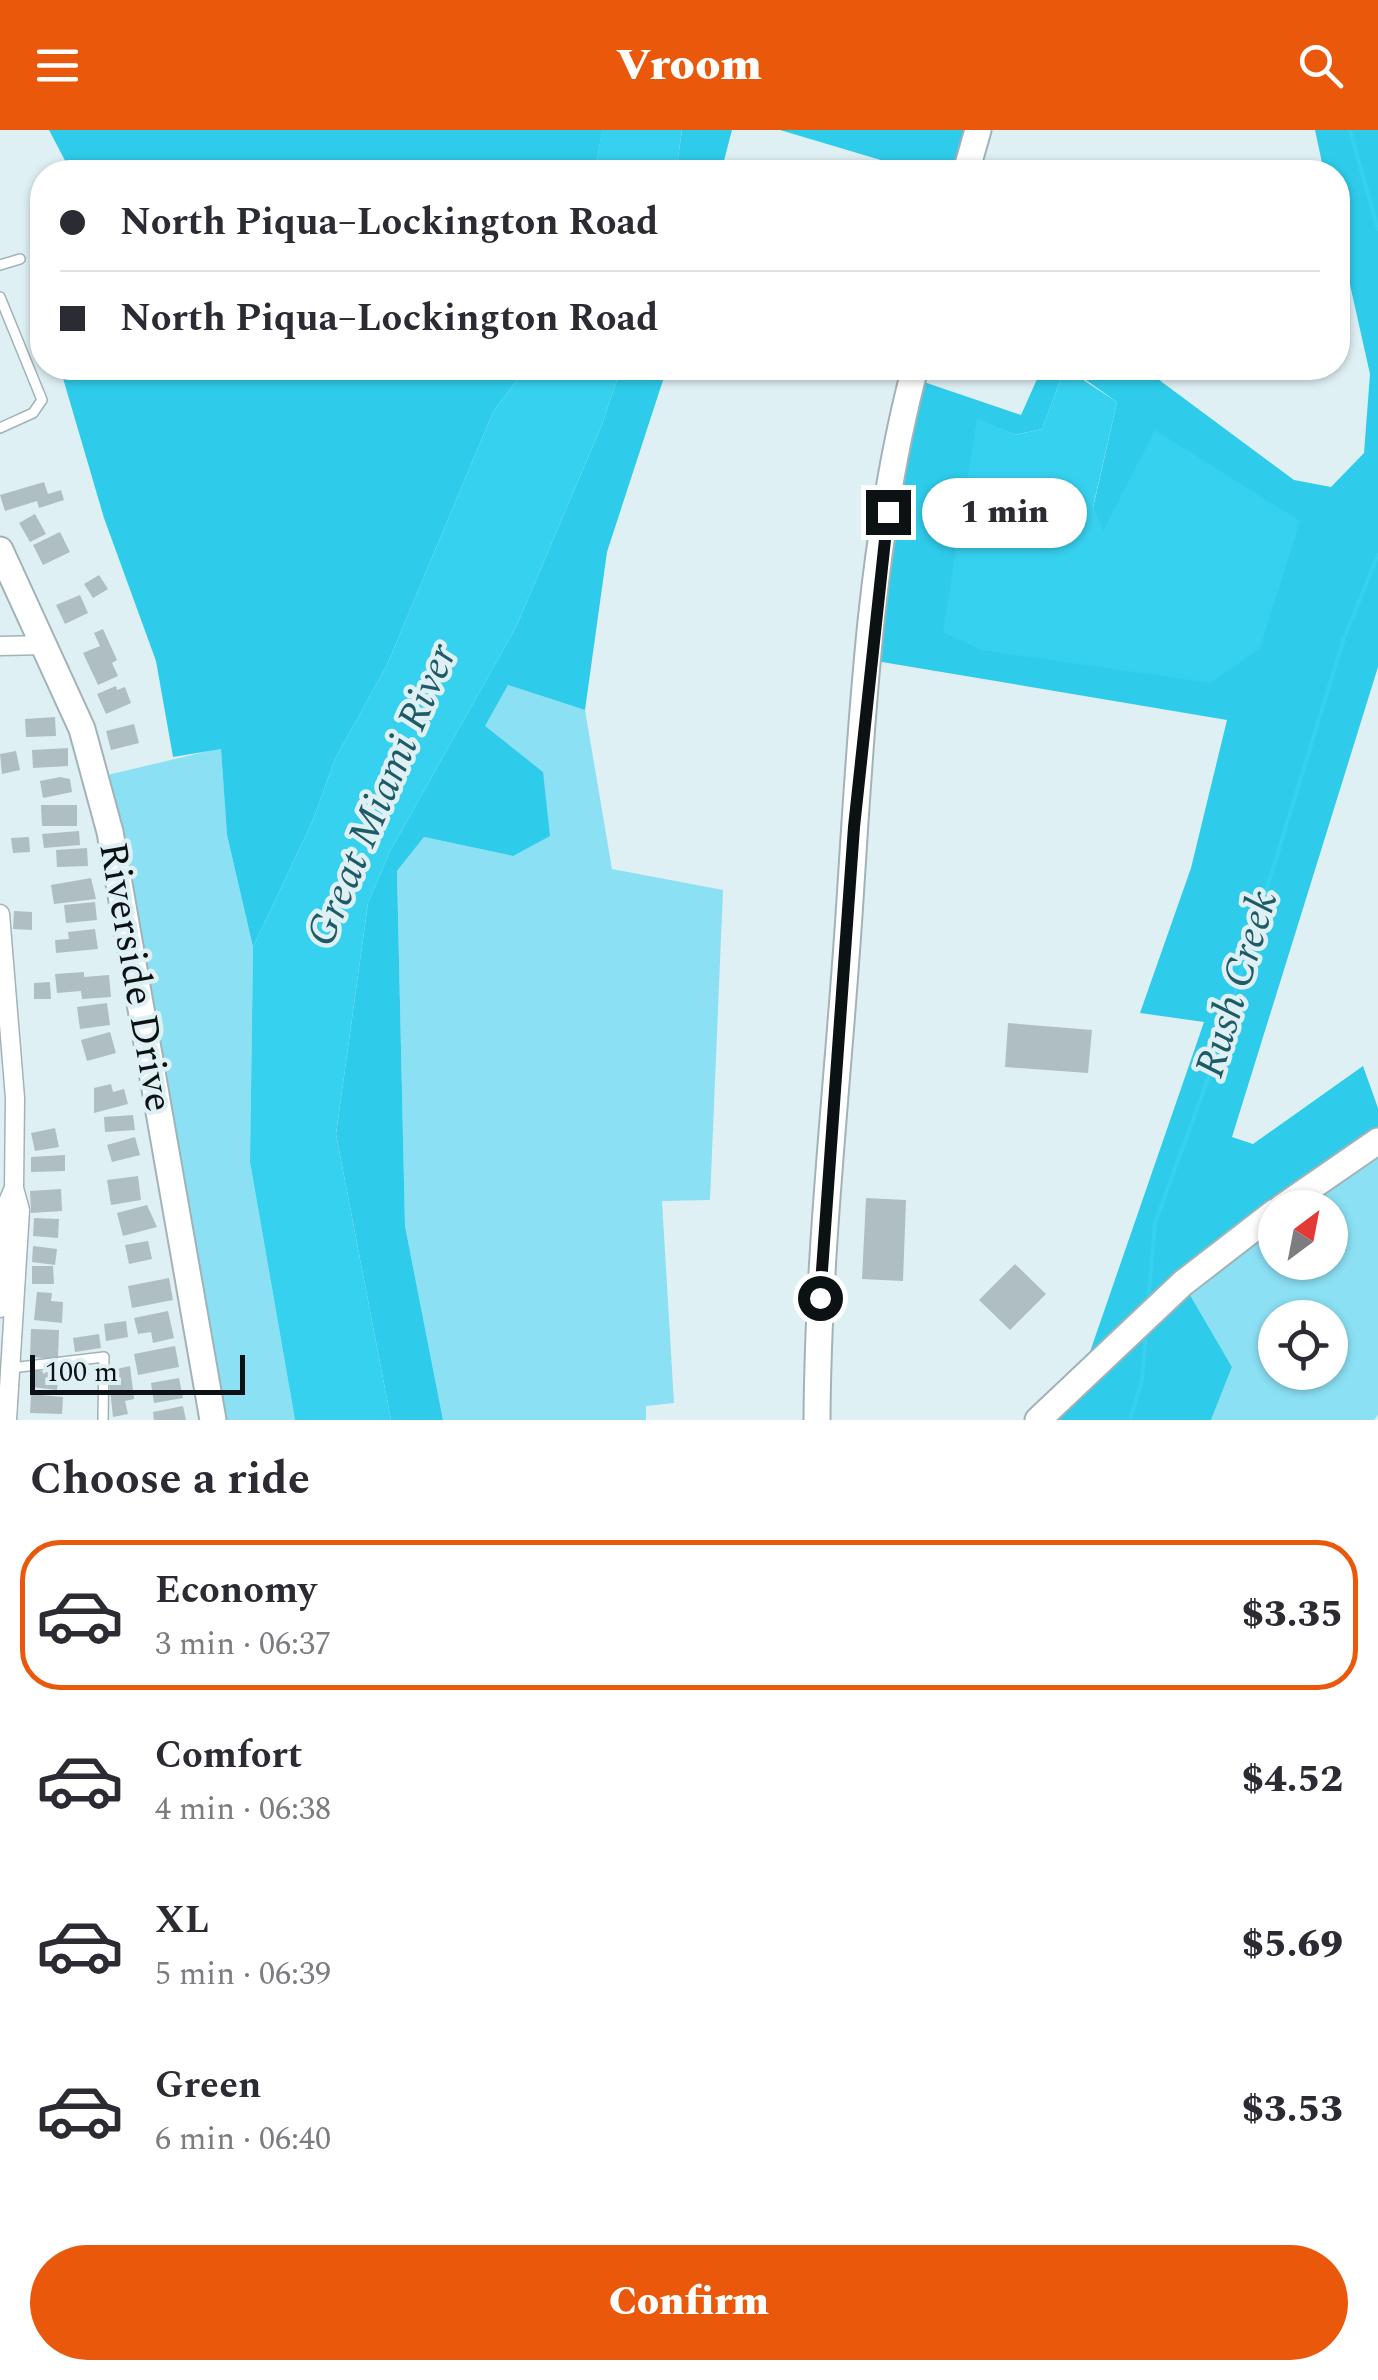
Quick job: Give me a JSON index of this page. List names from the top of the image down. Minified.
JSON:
{"streets":{"main road":["Riverside Drive"]},"water":["Great Miami River","Rush Creek"],"scale_bar":"100 m","north":"top right","page":{"header":"Vroom","banner":["North Piqua–Lockington Road","North Piqua–Lockington Road"],"bubble":"1 min","scale":"100 m","heading":"Choose a ride","list":[{"name":"Economy","note":"3 min · 06:37","value":"$3.35"},{"name":"Comfort","note":"4 min · 06:38","value":"$4.52"},{"name":"XL","note":"5 min · 06:39","value":"$5.69"},{"name":"Green","note":"6 min · 06:40","value":"$3.53"}],"buttons":"Confirm"}}
